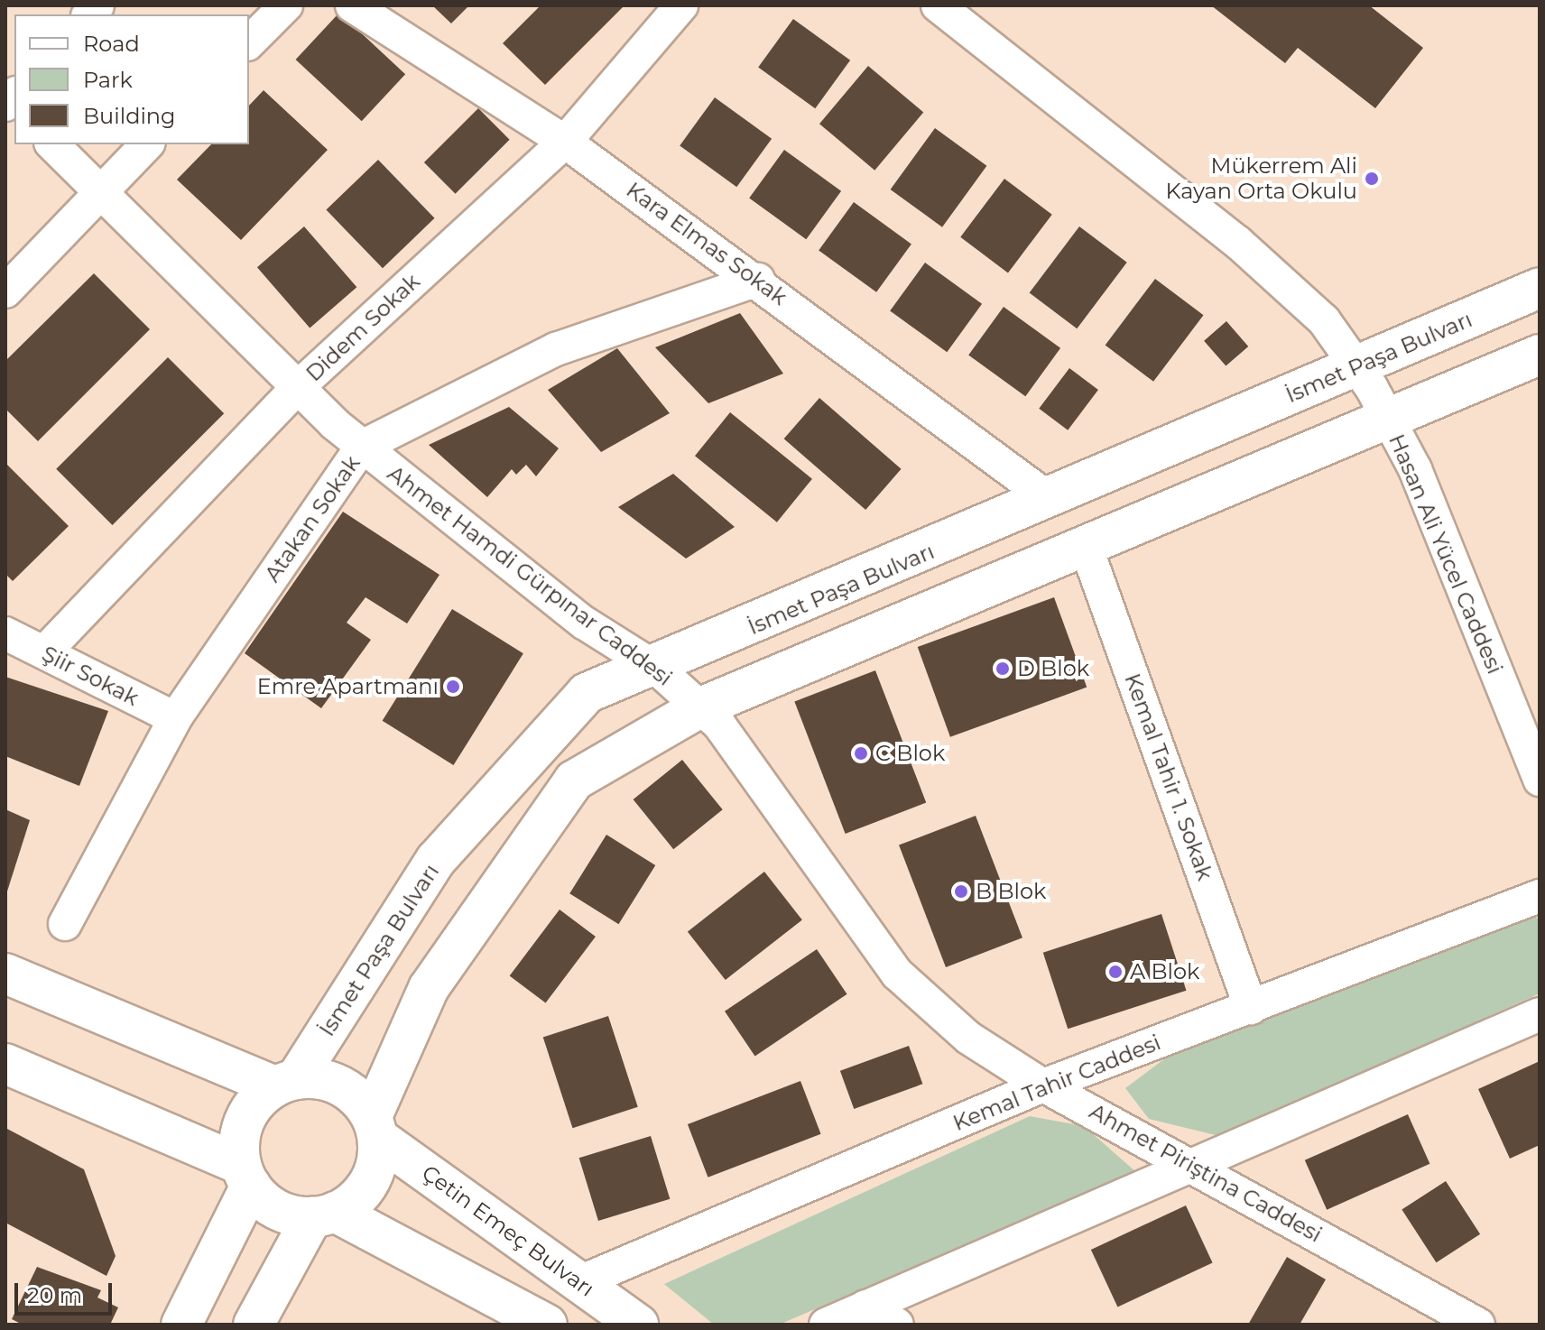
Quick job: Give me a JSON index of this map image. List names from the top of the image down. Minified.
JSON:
{"streets":{"street":["Kara Elmas Sokak","Didem Sokak","İsmet Paşa Bulvarı","Atakan Sokak","Hasan Ali Yücel Caddesi","Ahmet Hamdi Gürpınar Caddesi","Şiir Sokak","Kemal Tahir 1. Sokak","Kemal Tahir Caddesi","Ahmet Piriştina Caddesi","Çetin Emeç Bulvarı"]},"crossings":[["Kara Elmas Sokak","Didem Sokak"],["Kara Elmas Sokak","İsmet Paşa Bulvarı"],["Kara Elmas Sokak","Atakan Sokak"],["Didem Sokak","Ahmet Hamdi Gürpınar Caddesi"],["Didem Sokak","Şiir Sokak"],["İsmet Paşa Bulvarı","Hasan Ali Yücel Caddesi"],["İsmet Paşa Bulvarı","Ahmet Hamdi Gürpınar Caddesi"],["İsmet Paşa Bulvarı","Çetin Emeç Bulvarı"],["Atakan Sokak","Ahmet Hamdi Gürpınar Caddesi"],["Atakan Sokak","Şiir Sokak"],["Ahmet Hamdi Gürpınar Caddesi","Ahmet Piriştina Caddesi"],["Kemal Tahir 1. Sokak","Kemal Tahir Caddesi"],["Kemal Tahir Caddesi","Ahmet Piriştina Caddesi"],["Kemal Tahir Caddesi","Çetin Emeç Bulvarı"]],"places":["Mükerrem Ali Kayan Orta Okulu","D Blok","Emre Apartmanı","C Blok","B Blok","A Blok"],"legend":["Road","Park","Building"],"scale_bar":"20 m"}
